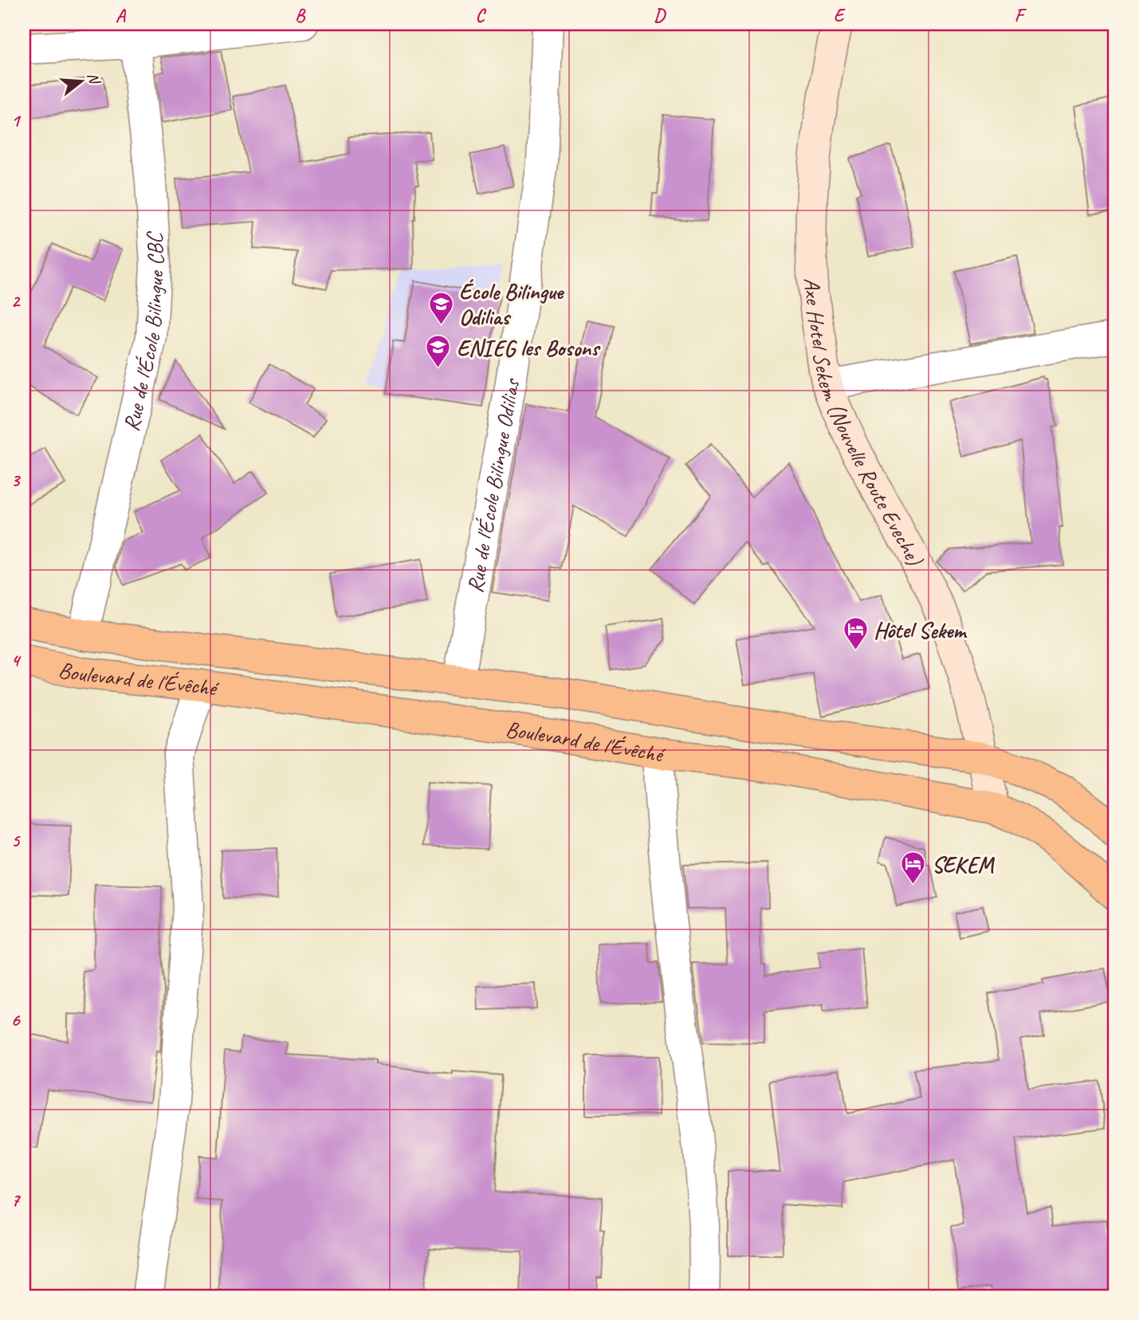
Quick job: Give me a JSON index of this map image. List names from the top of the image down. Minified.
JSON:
{"streets":{"main road":["Boulevard de l'Évêché"],"street":["Rue de l'École Bilingue CBC","Axe Hotel Sekem (Nouvelle Route Eveche)","Rue de l'École Bilingue Odilias"]},"crossings":[["Rue de l'École Bilingue CBC","Boulevard de l'Évêché"],["Axe Hotel Sekem (Nouvelle Route Eveche)","Boulevard de l'Évêché"],["Rue de l'École Bilingue Odilias","Boulevard de l'Évêché"]],"places":{"school or university":["École Bilingue Odilias","ENIEG les Bosons"],"hotel":["Hôtel Sekem","SEKEM"]},"north":"right","grid":{"columns":["A","B","C","D","E","F"],"rows":["1","2","3","4","5","6","7"]}}
